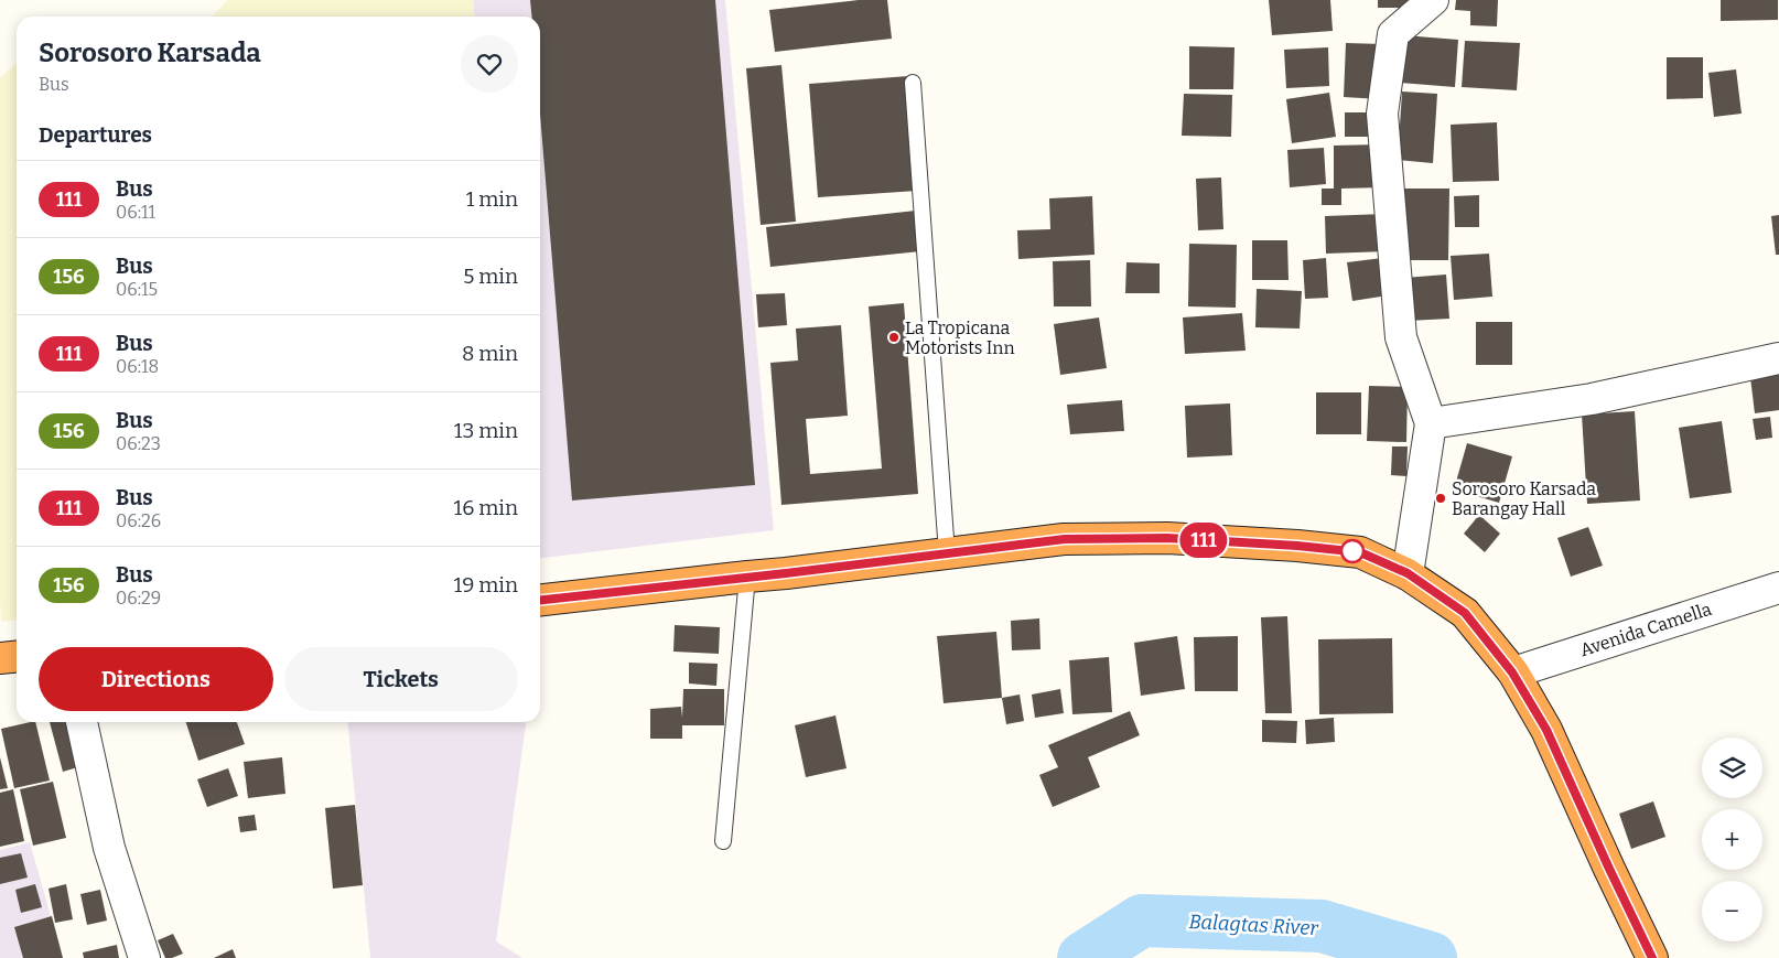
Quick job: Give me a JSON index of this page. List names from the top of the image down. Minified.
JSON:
{"streets":{"street":["Avenida Camella"]},"water":["Balagtas River"],"places":["La Tropicana Motorists Inn","Sorosoro Karsada Barangay Hall"],"lines":["bus line 111"],"page":{"on_map":"111","heading":[["Sorosoro Karsada","Bus"],"Departures"],"list":[{"mark":"111","name":"Bus","note":"06:11","value":"1 min"},{"mark":"156","name":"Bus","note":"06:15","value":"5 min"},{"mark":"111","name":"Bus","note":"06:18","value":"8 min"},{"mark":"156","name":"Bus","note":"06:23","value":"13 min"},{"mark":"111","name":"Bus","note":"06:26","value":"16 min"},{"mark":"156","name":"Bus","note":"06:29","value":"19 min"}],"buttons":["Directions","Tickets"],"map_buttons":["+","−"]}}
